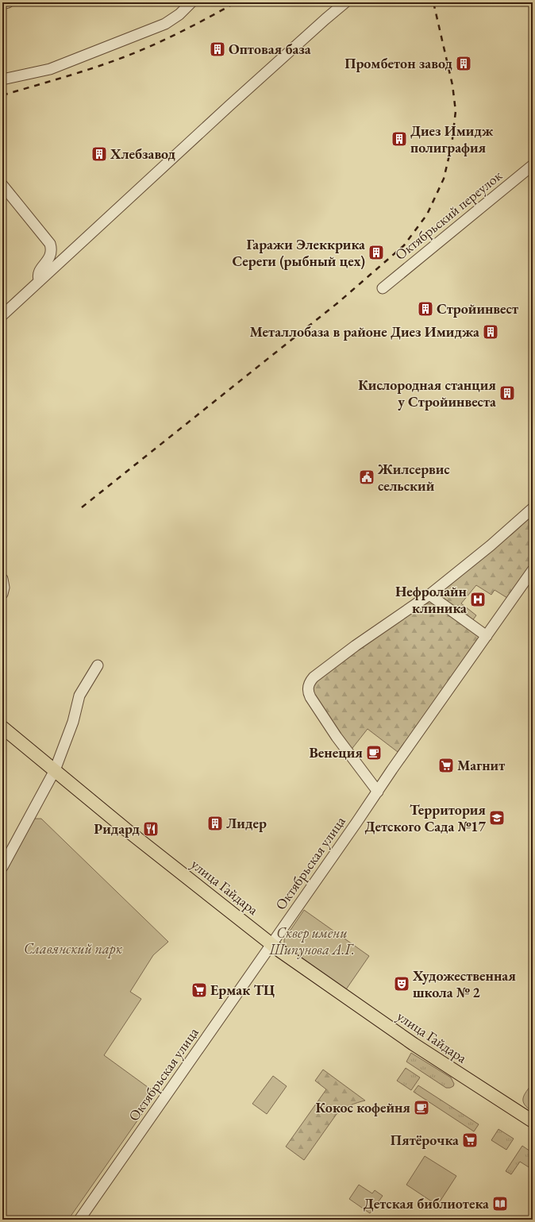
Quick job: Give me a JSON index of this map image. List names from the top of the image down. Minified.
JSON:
{"streets":{"main road":["улица Гайдара"],"street":["Октябрьский переулок","Октябрьская улица"]},"crossings":[["Октябрьская улица","улица Гайдара"]],"parks":["Сквер имени Шипунова А.Г.","Славянский парк"],"places":{"building":["Оптовая база","Промбетон завод","Диез Имидж полиграфия","Хлебзавод","Гаражи Элеккрика Сереги (рыбный цех)","Стройинвест","Металлобаза в районе Диез Имиджа","Кислородная станция у Стройинвеста","Лидер"],"public building":["Жилсервис сельский"],"hospital":["Нефролайн клиника"],"cafe":["Венеция","Кокос кофейня"],"supermarket":["Магнит","Ермак ТЦ","Пятёрочка"],"school or university":["Территория Детского Сада №17"],"restaurant":["Ридард"],"theatre":["Художественная школа № 2"],"library":["Детская библиотека"]}}
